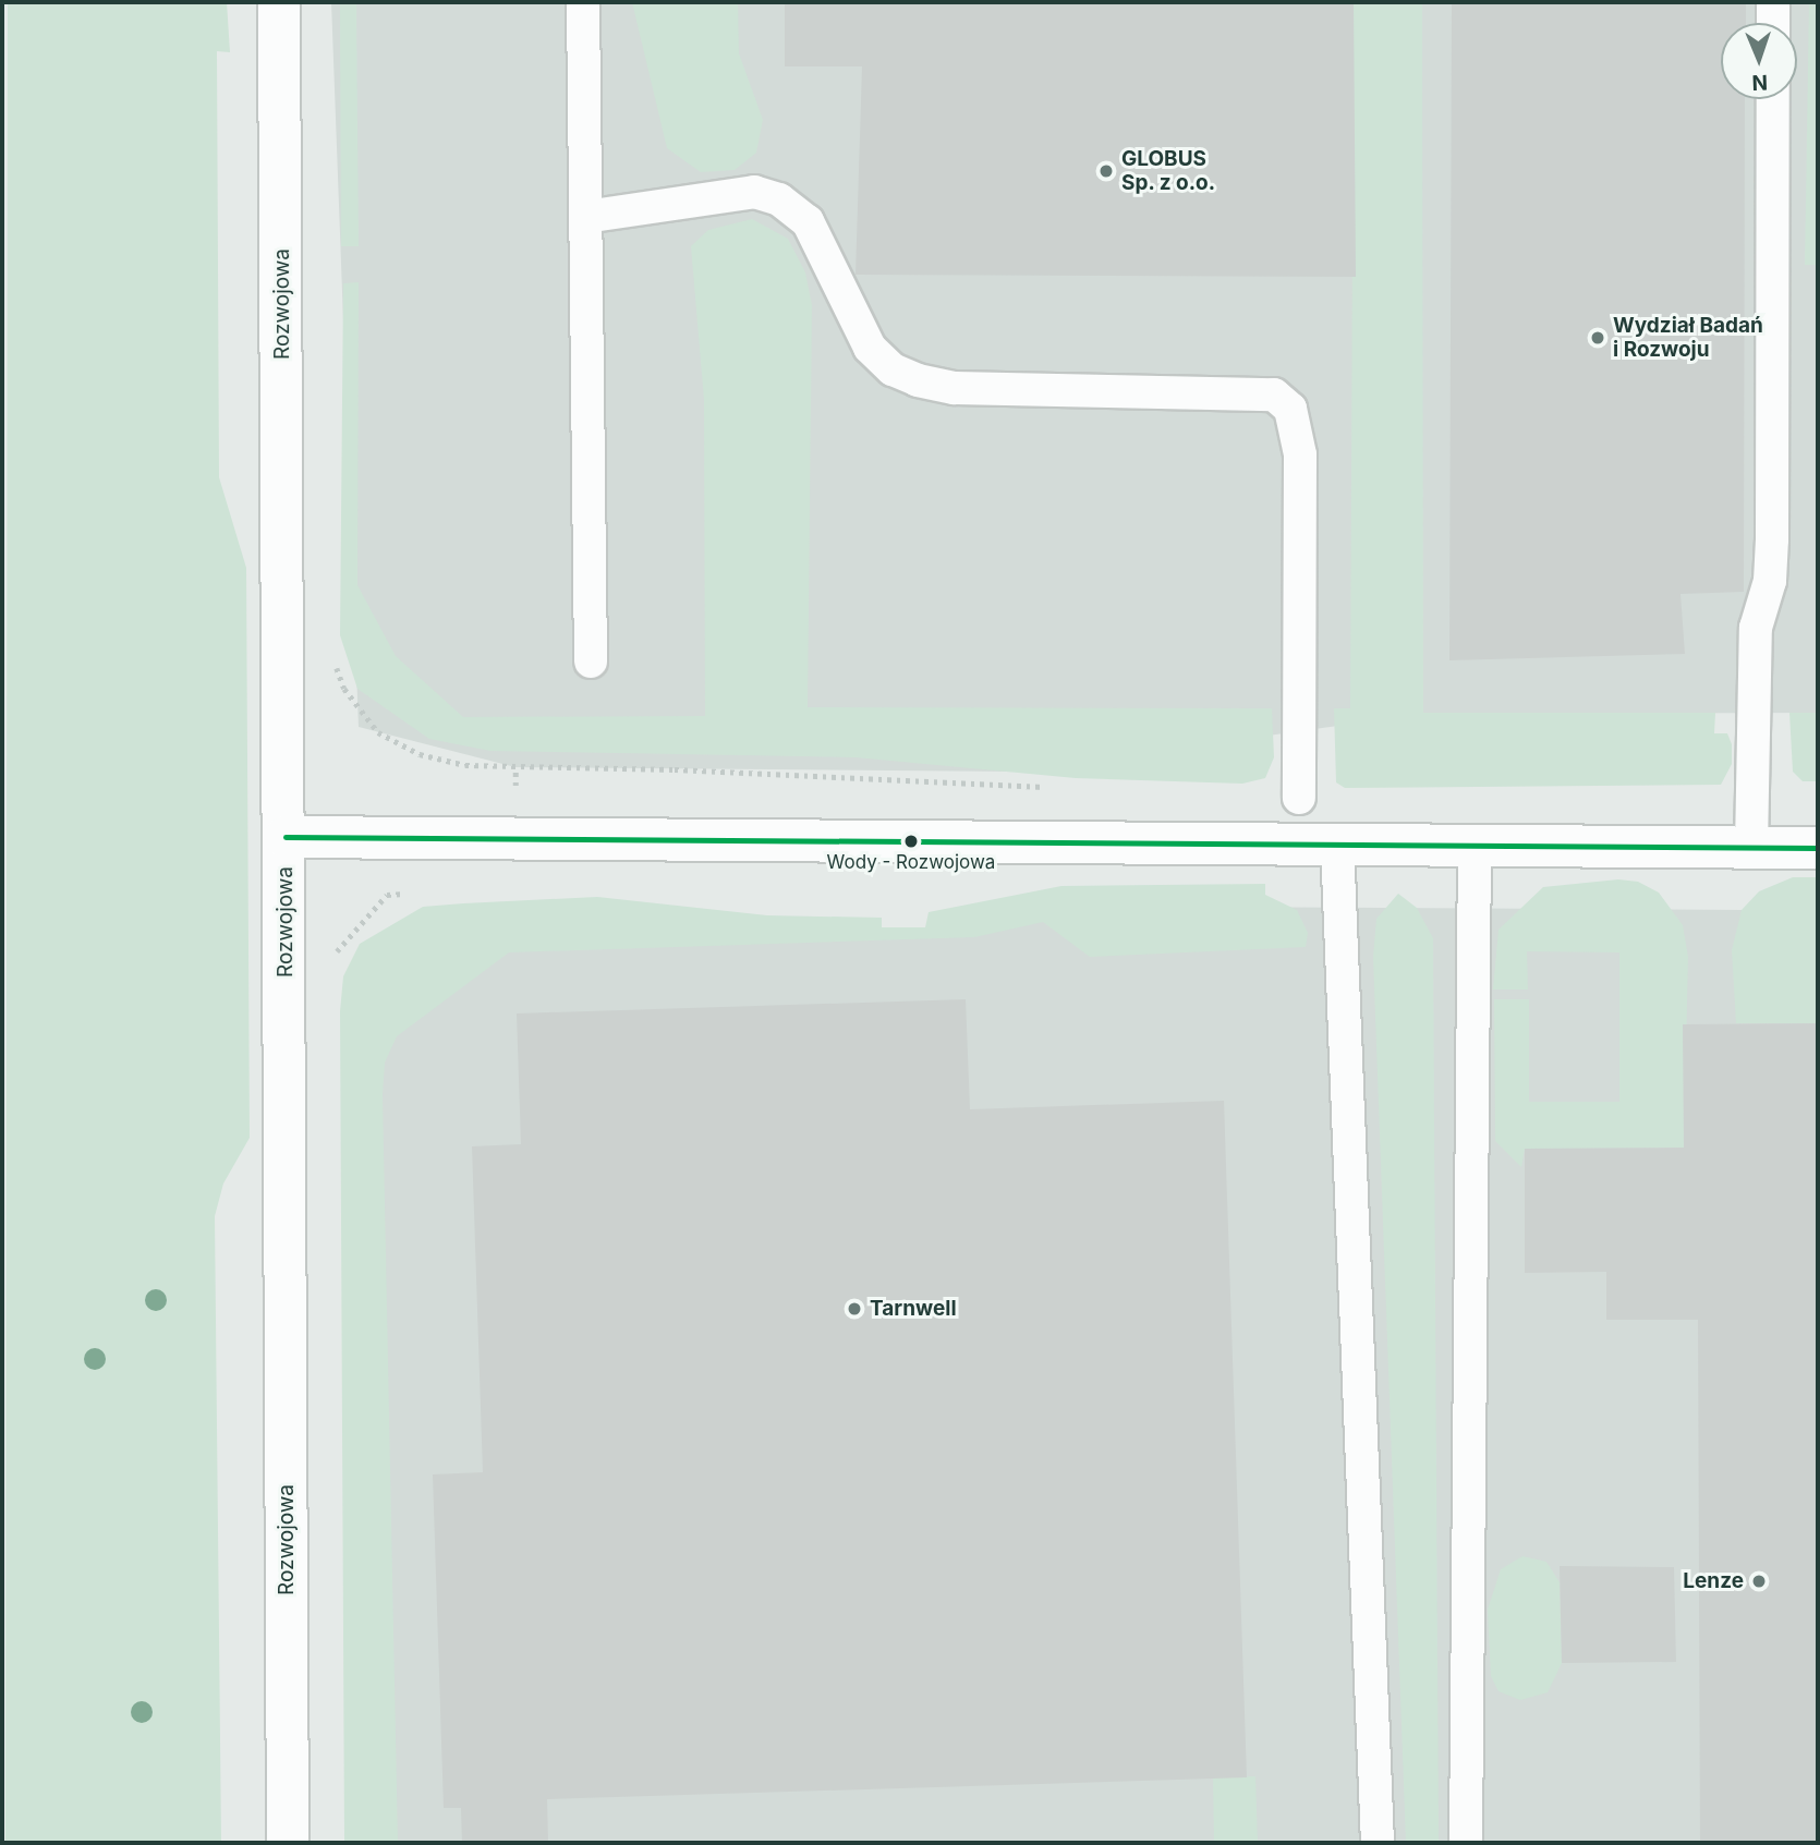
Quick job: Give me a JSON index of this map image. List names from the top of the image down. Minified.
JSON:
{"streets":{"street":["Rozwojowa"]},"places":["GLOBUS Sp. z o.o.","Wydział Badań i Rozwoju","Wody - Rozwojowa","Tarnwell","Lenze"],"north":"bottom"}
